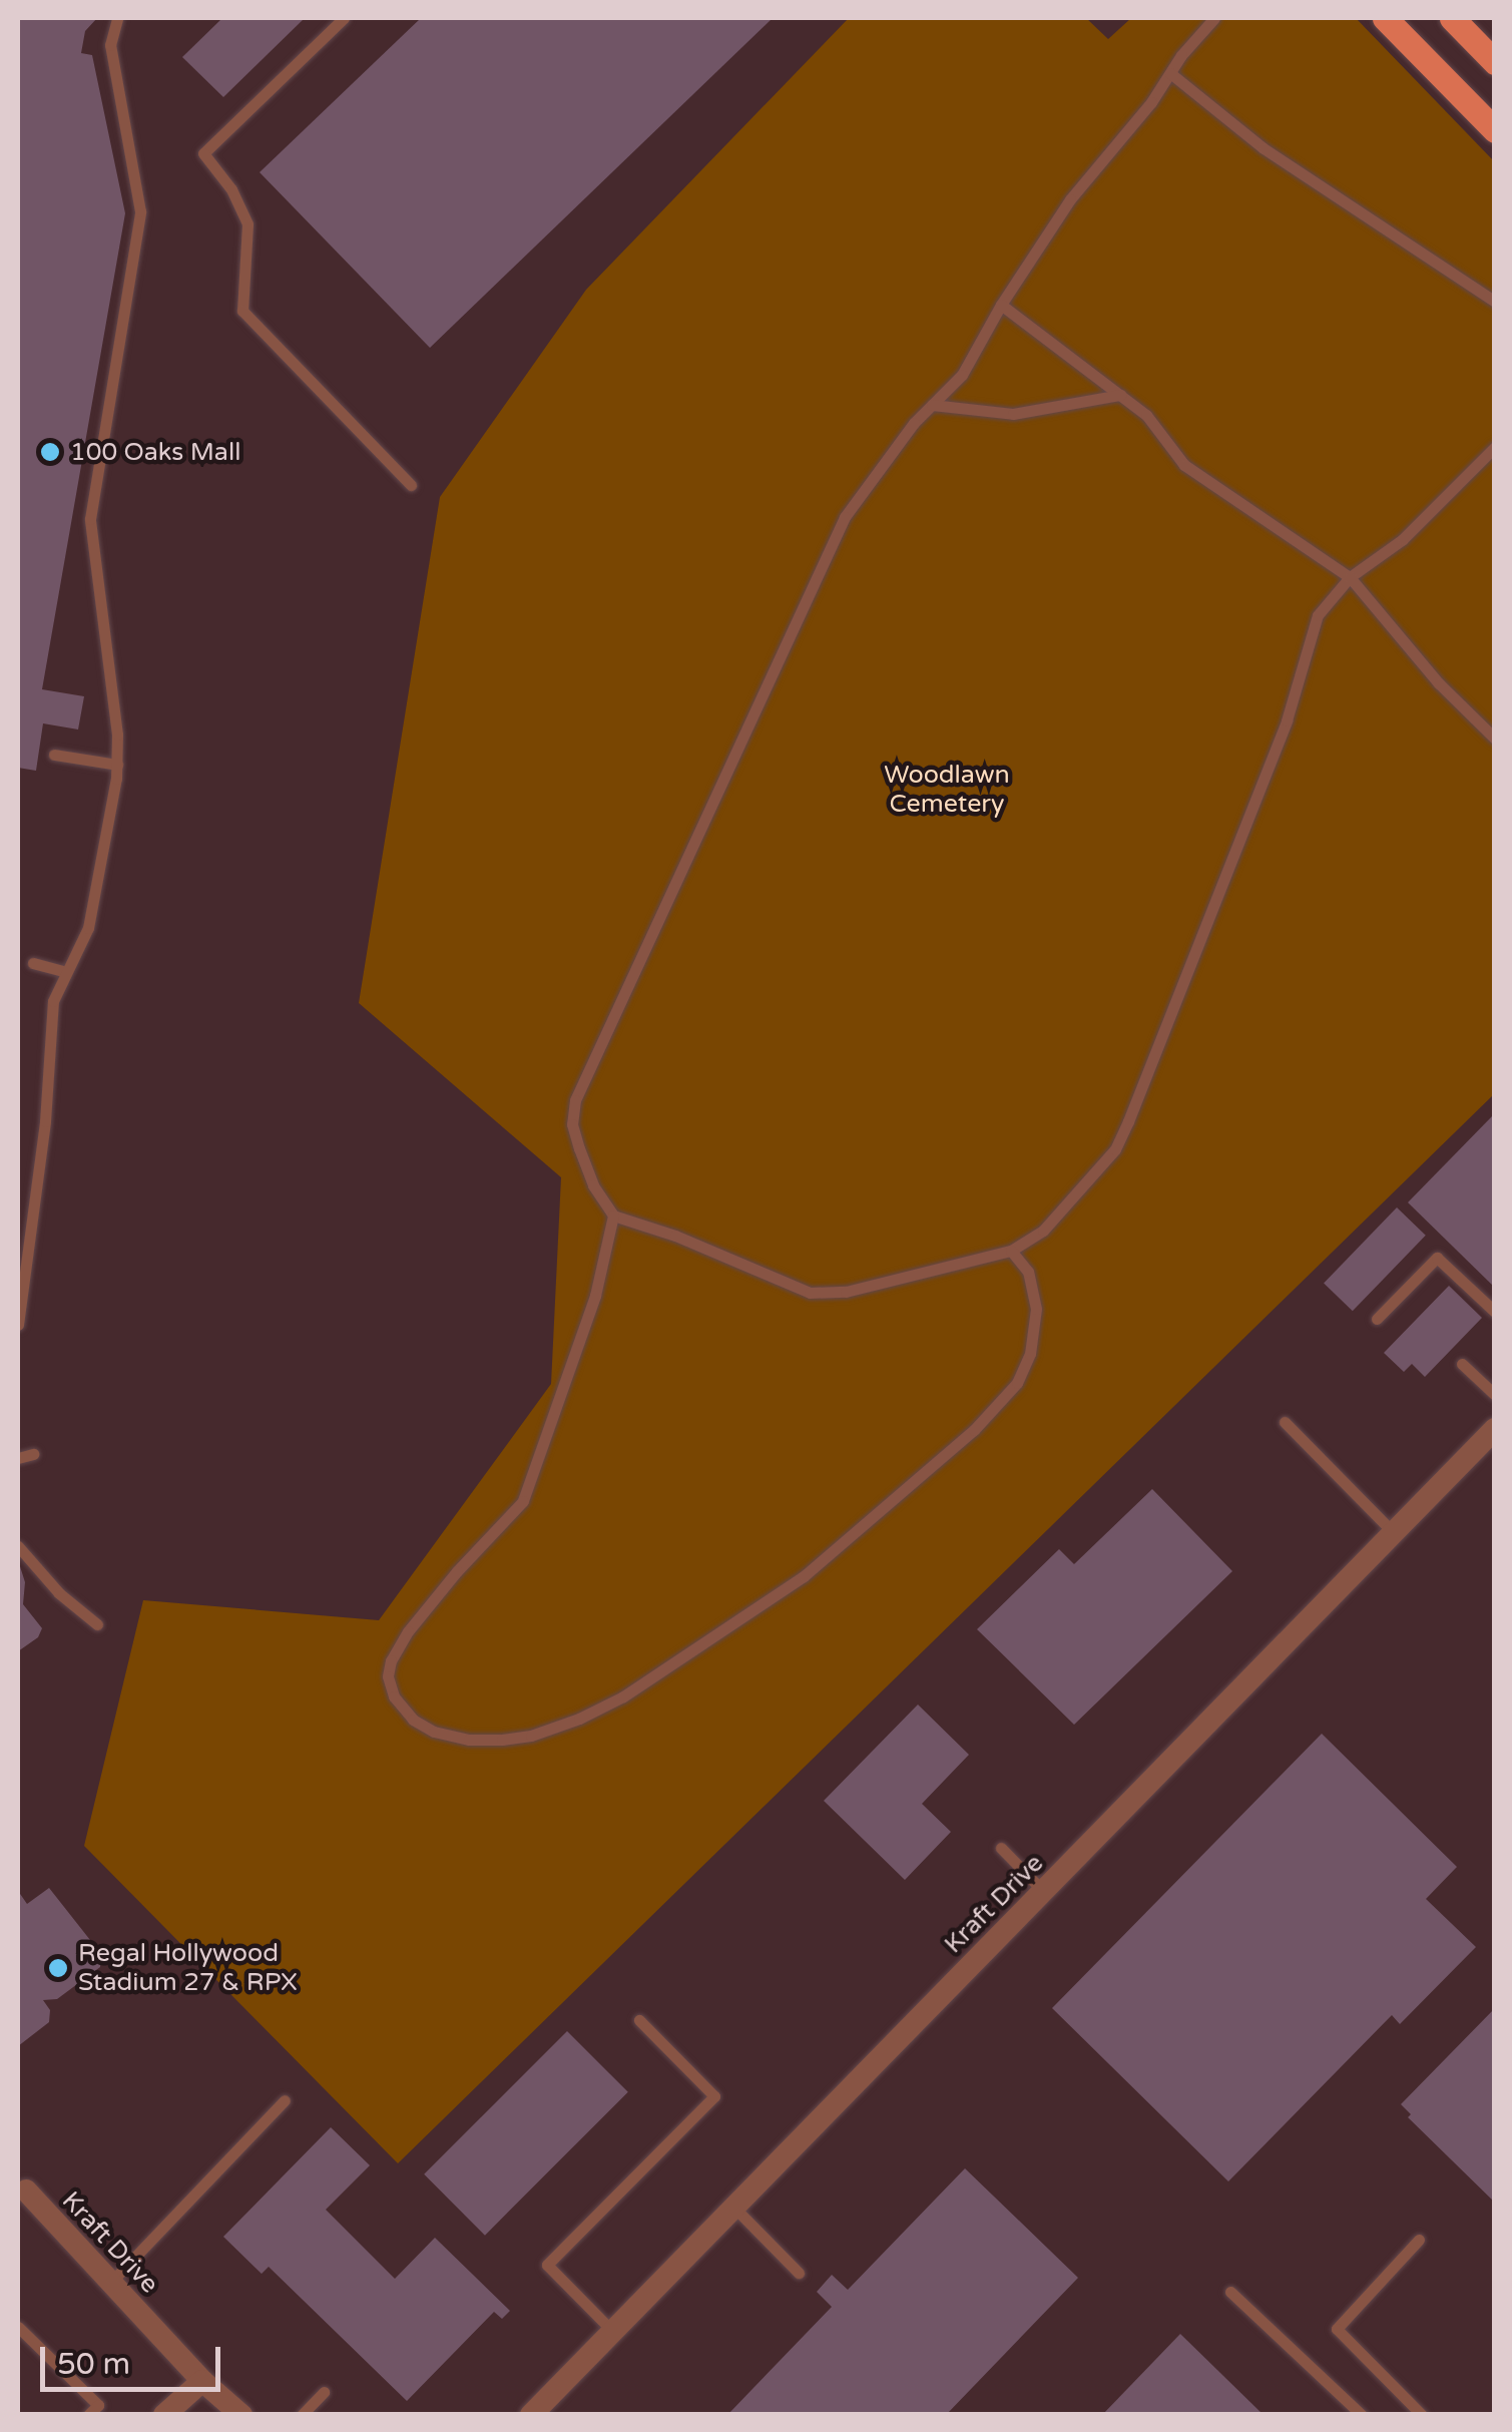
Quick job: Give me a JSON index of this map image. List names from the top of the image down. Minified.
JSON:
{"streets":{"street":["Kraft Drive"]},"parks":["Woodlawn Cemetery"],"places":["100 Oaks Mall","Regal Hollywood Stadium 27 & RPX"],"scale_bar":"50 m"}
